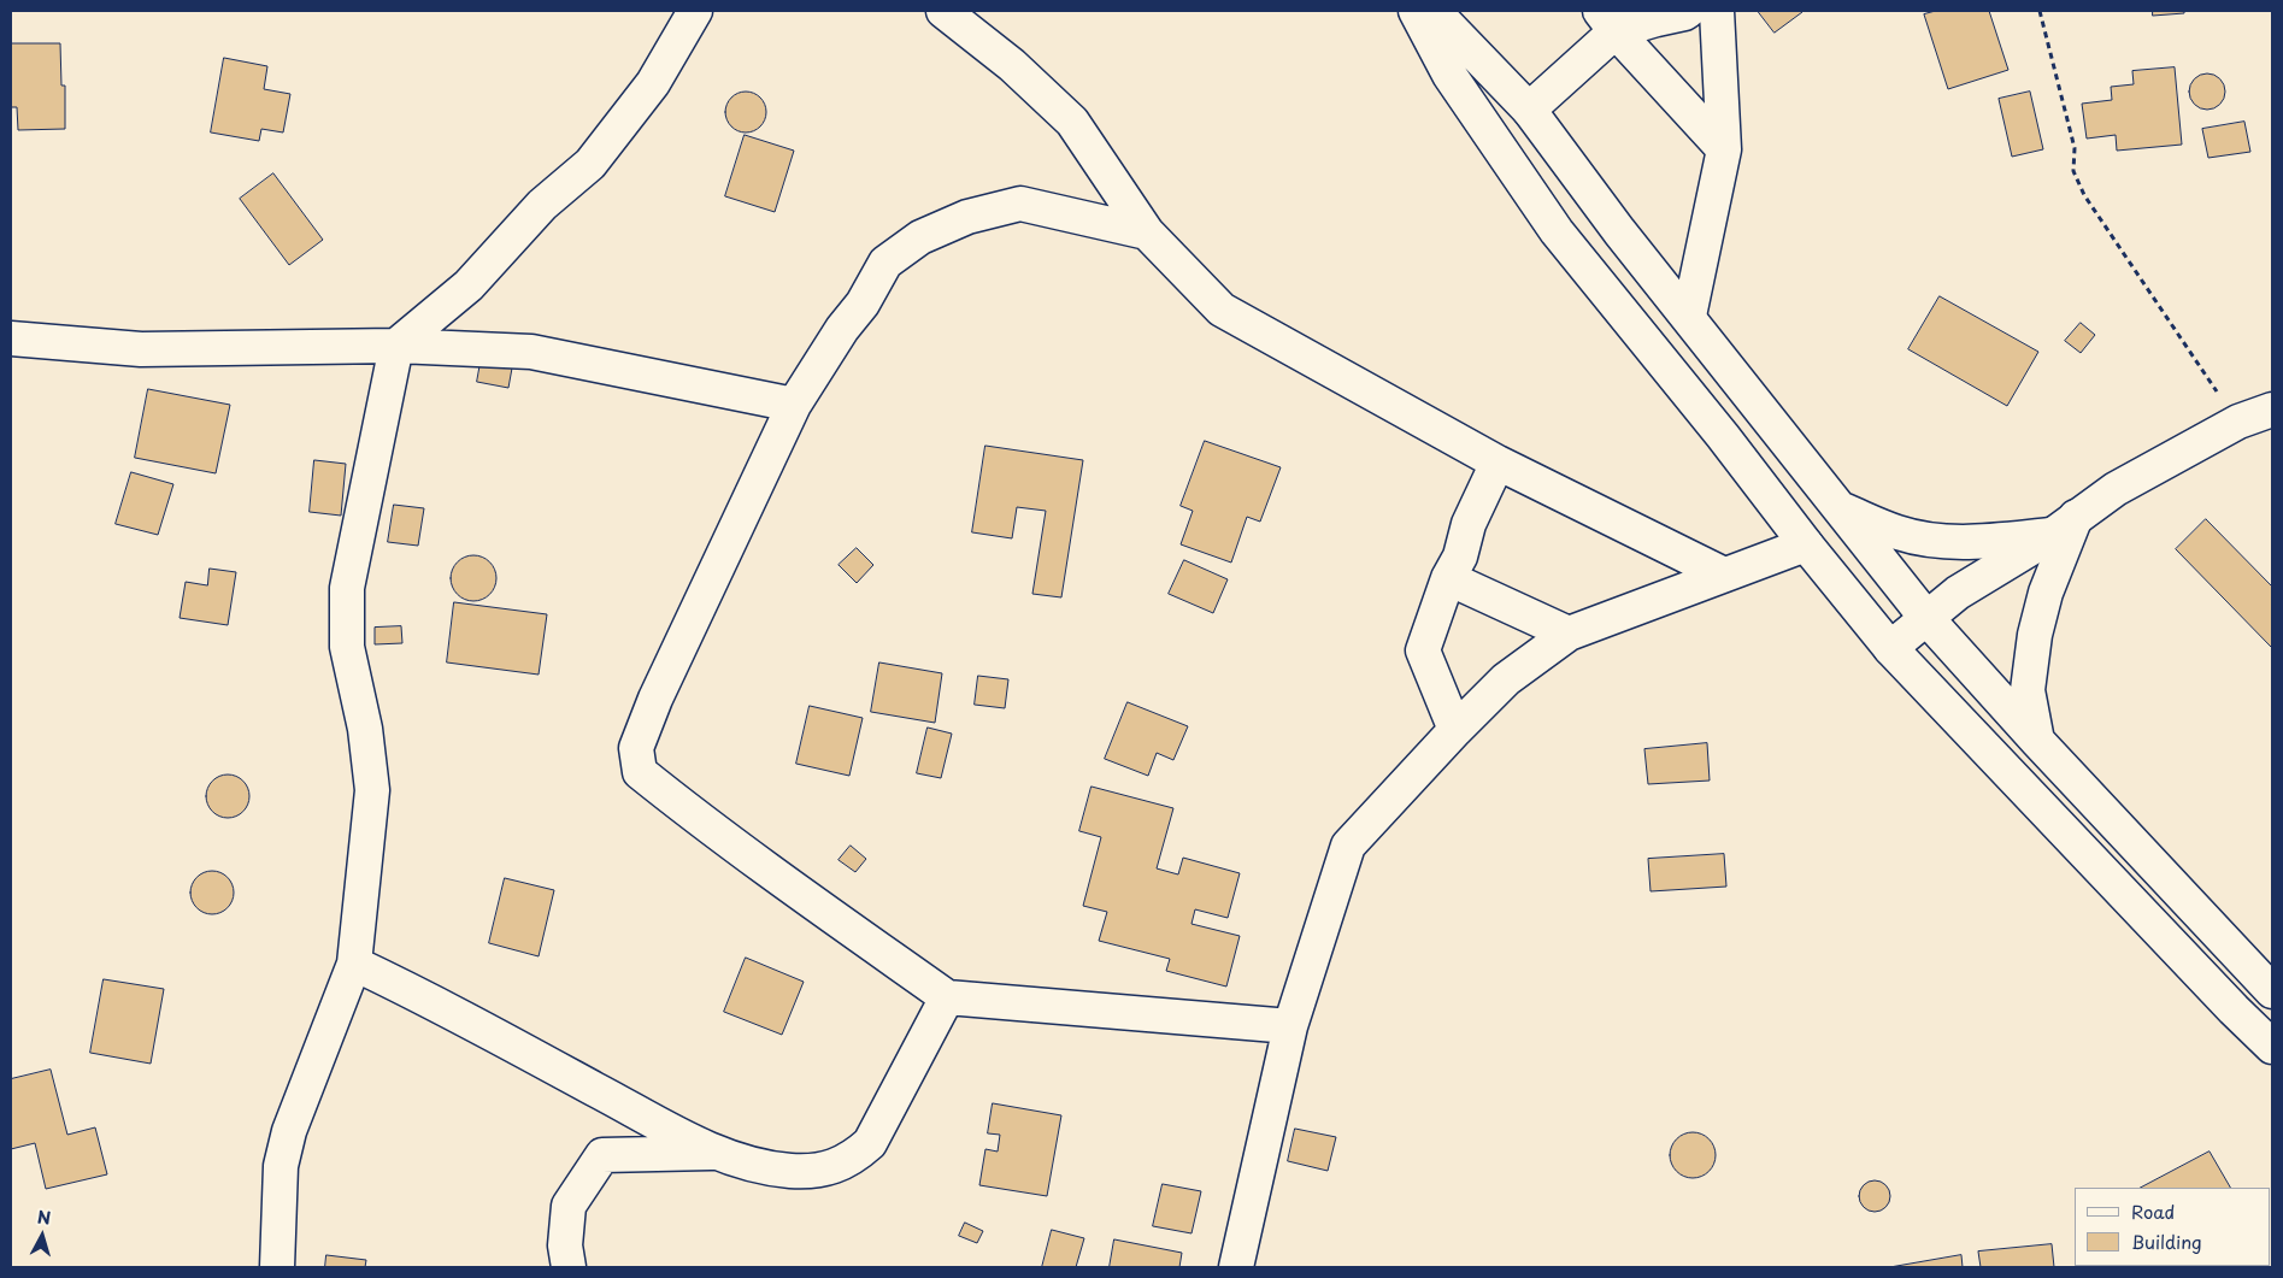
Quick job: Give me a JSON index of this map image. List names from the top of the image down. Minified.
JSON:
{"legend":["Road","Building"],"north":"top"}
